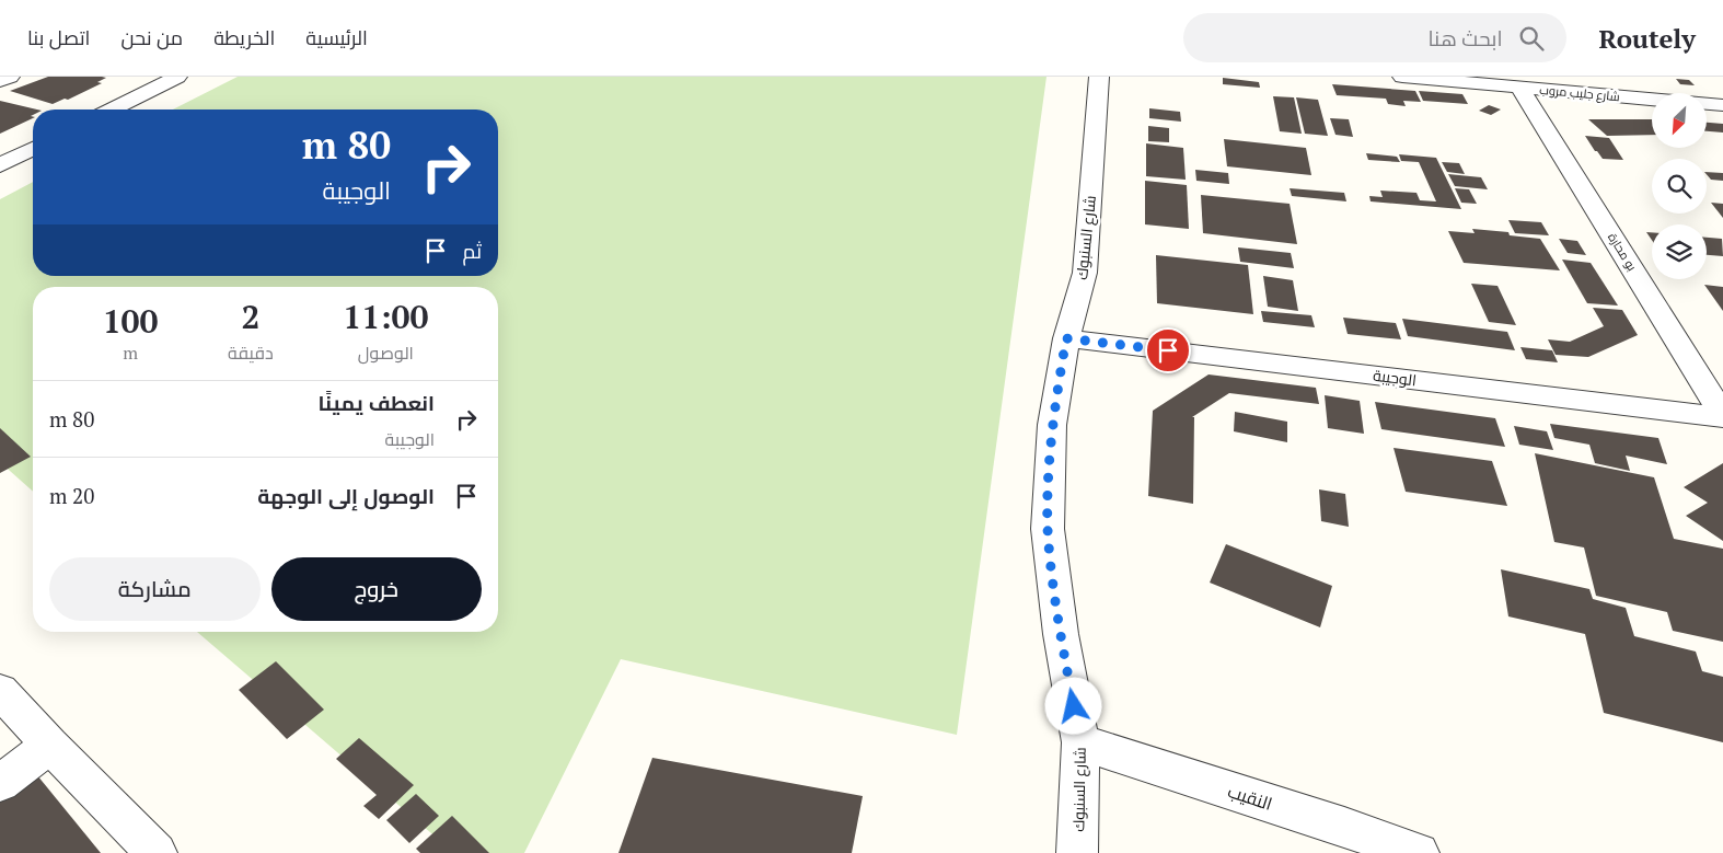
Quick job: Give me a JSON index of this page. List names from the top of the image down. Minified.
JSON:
{"streets":{"street":["شارع جليب مروب","شارع السنبوك","بو محارة","الوجيبة","النقيب"]},"crossings":[["شارع جليب مروب","بو محارة"],["شارع السنبوك","الوجيبة"],["شارع السنبوك","النقيب"],["بو محارة","الوجيبة"]],"north":"bottom left","page":{"header":"Routely","search":"ابحث هنا","nav":["الرئيسية","الخريطة","من نحن","اتصل بنا"],"turn":["80 m","الوجيبة"],"then":"ثم","eta":["11:00","الوصول","2","دقيقة","100","m"],"list":[{"name":"انعطف يمينًا","note":"الوجيبة","value":"80 m"},{"name":"الوصول إلى الوجهة","value":"20 m"}],"buttons":["خروج","مشاركة"]}}
